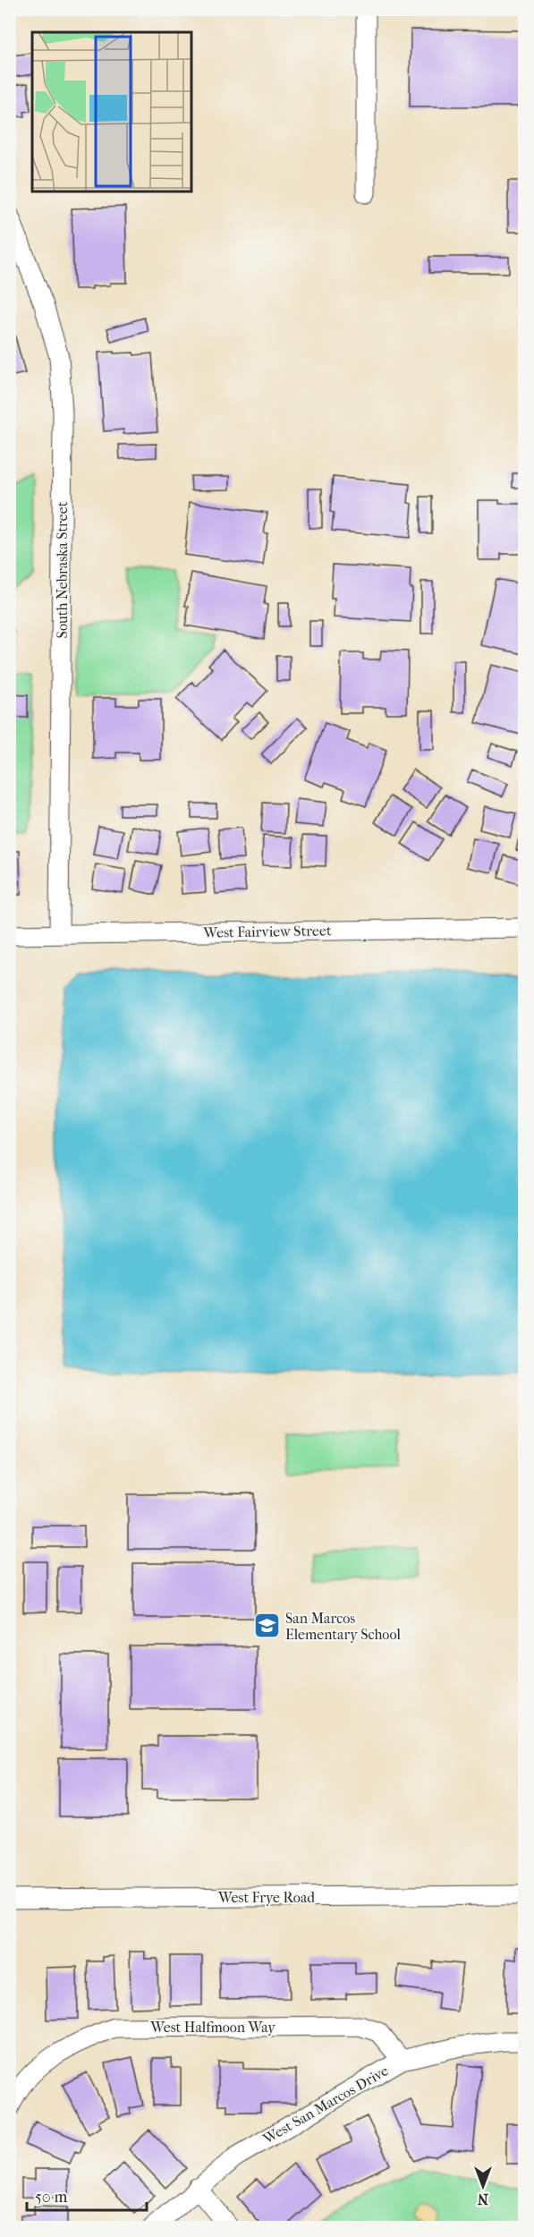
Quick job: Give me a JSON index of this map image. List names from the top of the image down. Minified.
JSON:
{"streets":{"street":["South Nebraska Street","West Fairview Street","West Frye Road","West Halfmoon Way","West San Marcos Drive"]},"crossings":[["South Nebraska Street","West Fairview Street"],["West Halfmoon Way","West San Marcos Drive"]],"places":{"school or university":["San Marcos Elementary School"]},"scale_bar":"50 m","north":"bottom"}
